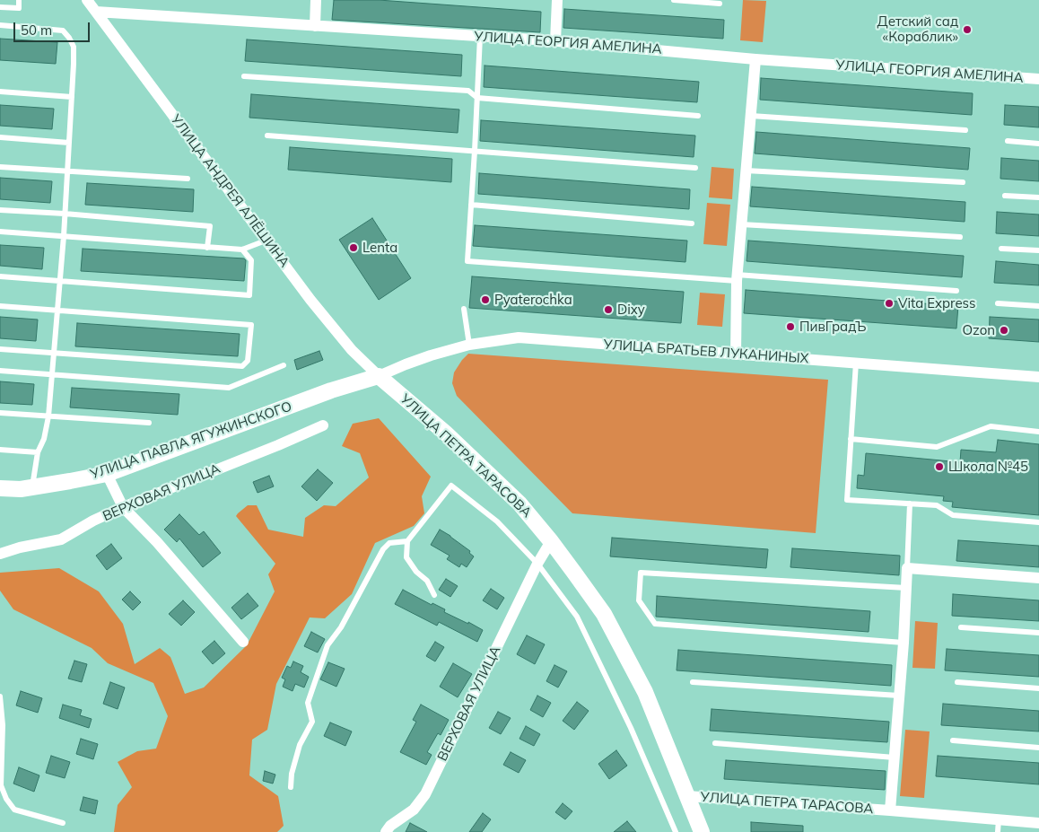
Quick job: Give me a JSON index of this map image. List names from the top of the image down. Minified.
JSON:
{"streets":{"street":["УЛИЦА ГЕОРГИЯ АМЕЛИНА","УЛИЦА АНДРЕЯ АЛЁШИНА","УЛИЦА БРАТЬЕВ ЛУКАНИНЫХ","УЛИЦА ПАВЛА ЯГУЖИНСКОГО","УЛИЦА ПЕТРА ТАРАСОВА","ВЕРХОВАЯ УЛИЦА"]},"crossings":[["УЛИЦА ГЕОРГИЯ АМЕЛИНА","УЛИЦА АНДРЕЯ АЛЁШИНА"],["УЛИЦА АНДРЕЯ АЛЁШИНА","УЛИЦА БРАТЬЕВ ЛУКАНИНЫХ"],["УЛИЦА АНДРЕЯ АЛЁШИНА","УЛИЦА ПАВЛА ЯГУЖИНСКОГО"],["УЛИЦА АНДРЕЯ АЛЁШИНА","УЛИЦА ПЕТРА ТАРАСОВА"],["УЛИЦА БРАТЬЕВ ЛУКАНИНЫХ","УЛИЦА ПАВЛА ЯГУЖИНСКОГО"],["УЛИЦА БРАТЬЕВ ЛУКАНИНЫХ","УЛИЦА ПЕТРА ТАРАСОВА"],["УЛИЦА ПАВЛА ЯГУЖИНСКОГО","УЛИЦА ПЕТРА ТАРАСОВА"],["УЛИЦА ПЕТРА ТАРАСОВА","ВЕРХОВАЯ УЛИЦА"]],"places":["Детский сад «Кораблик»","Lenta","Pyaterochka","Vita Express","Dixy","ПивГрадЪ","Ozon","Школа №45"],"scale_bar":"50 m"}
